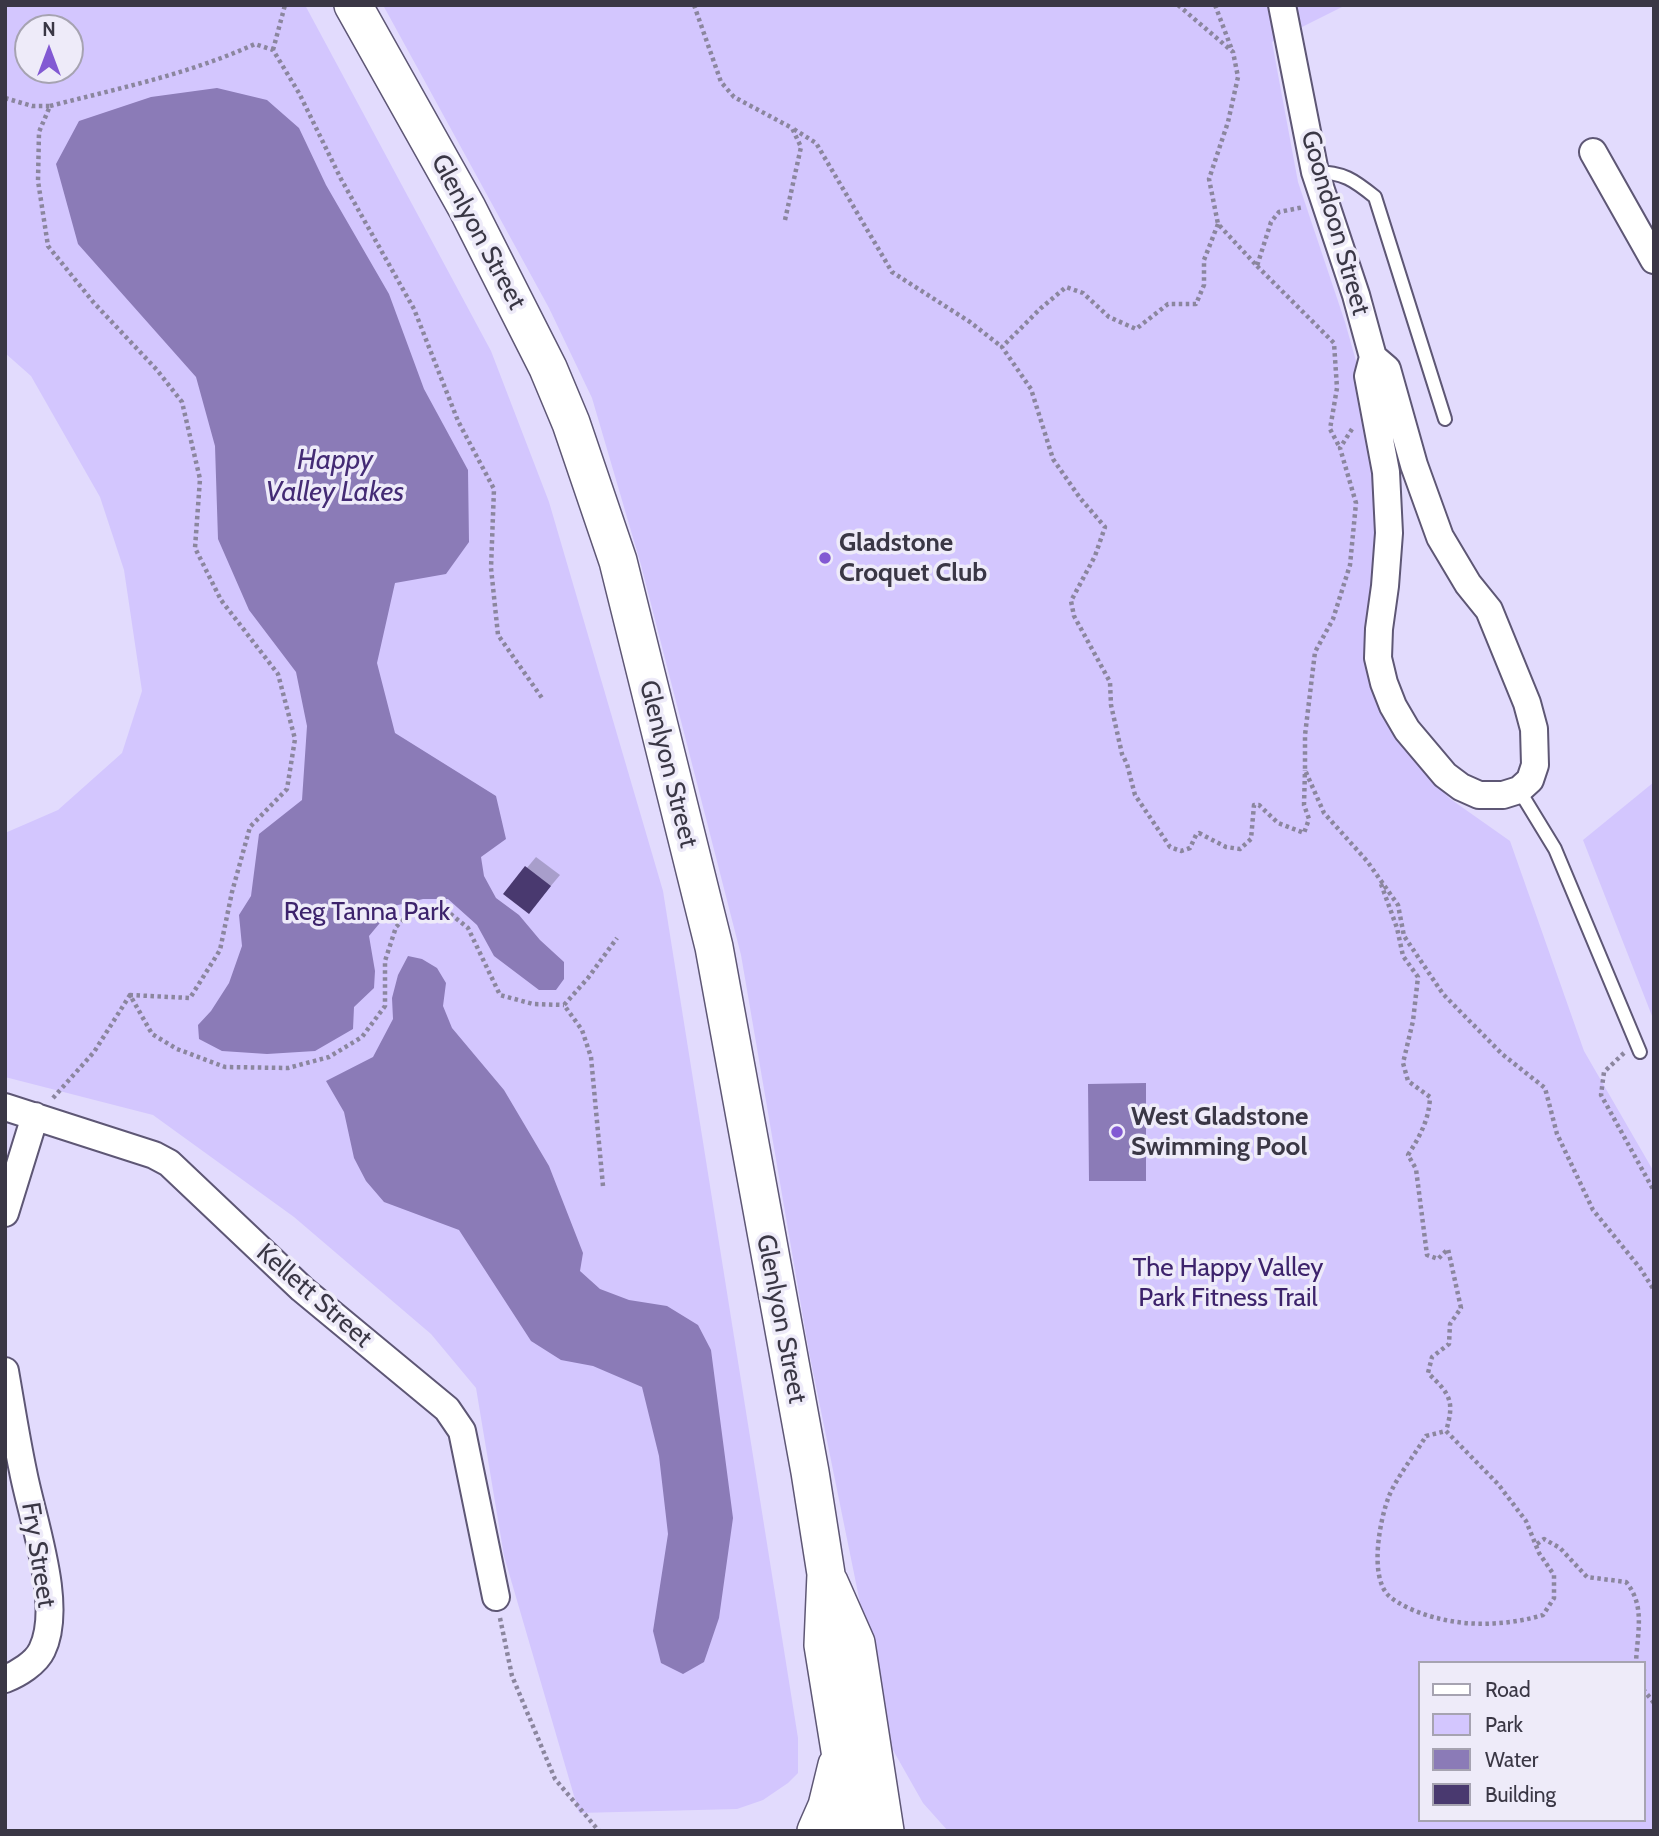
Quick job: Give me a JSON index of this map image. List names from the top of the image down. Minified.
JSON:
{"streets":{"main road":["Glenlyon Street"],"street":["Goondoon Street","Kellett Street","Fry Street"]},"water":["Happy Valley Lakes"],"parks":["Reg Tanna Park","The Happy Valley Park Fitness Trail"],"places":["Gladstone Croquet Club","West Gladstone Swimming Pool"],"legend":["Road","Park","Water","Building"],"north":"top"}
